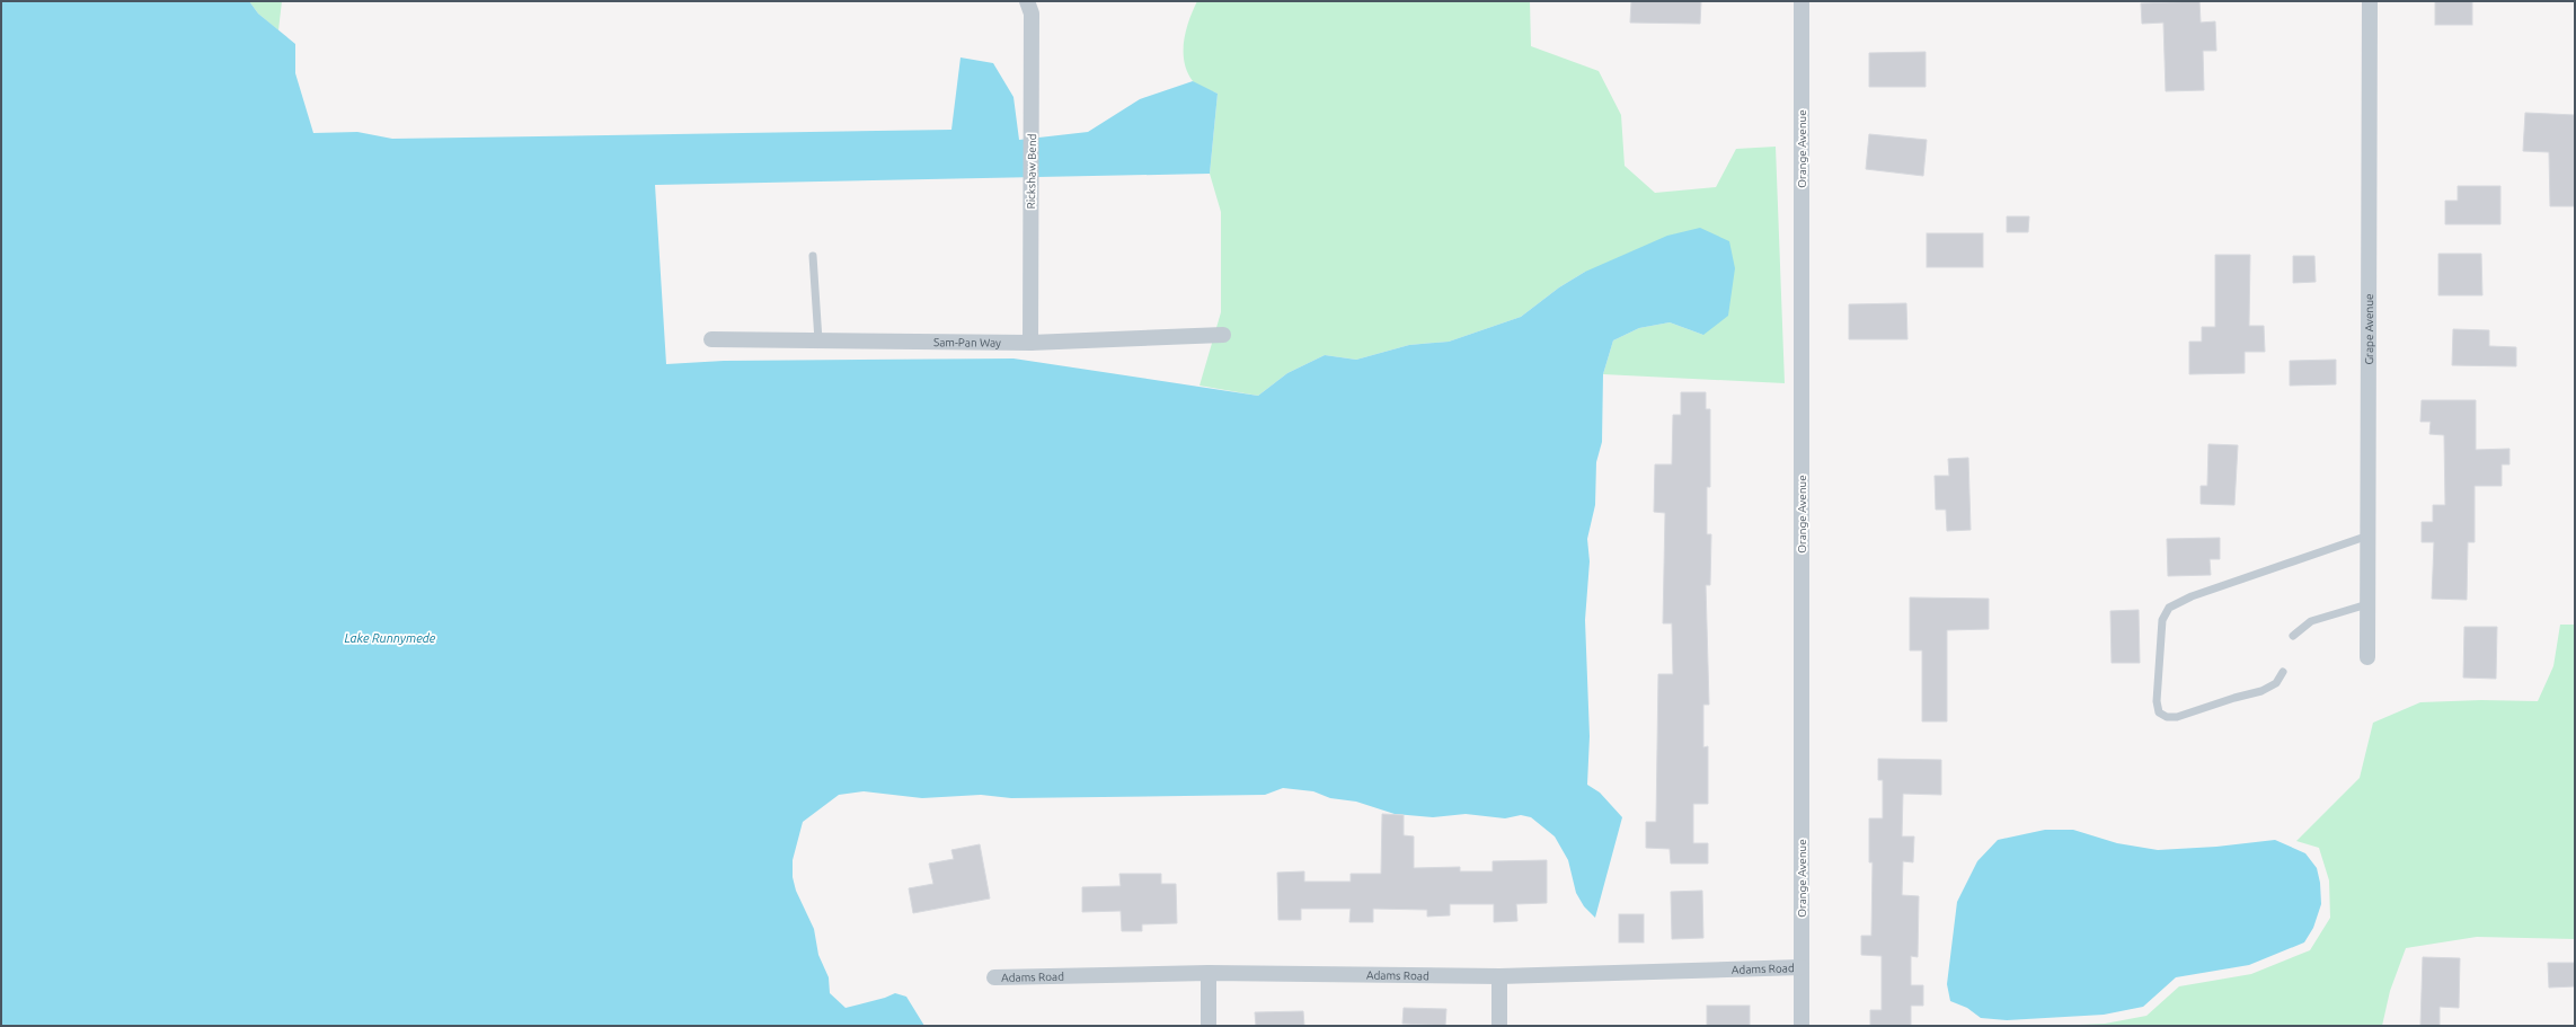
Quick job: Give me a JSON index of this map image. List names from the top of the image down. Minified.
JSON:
{"streets":{"street":["Orange Avenue","Rickshaw Bend","Grape Avenue","Sam-Pan Way","Adams Road"]},"crossings":[["Orange Avenue","Adams Road"],["Rickshaw Bend","Sam-Pan Way"]],"water":["Lake Runnymede"]}
